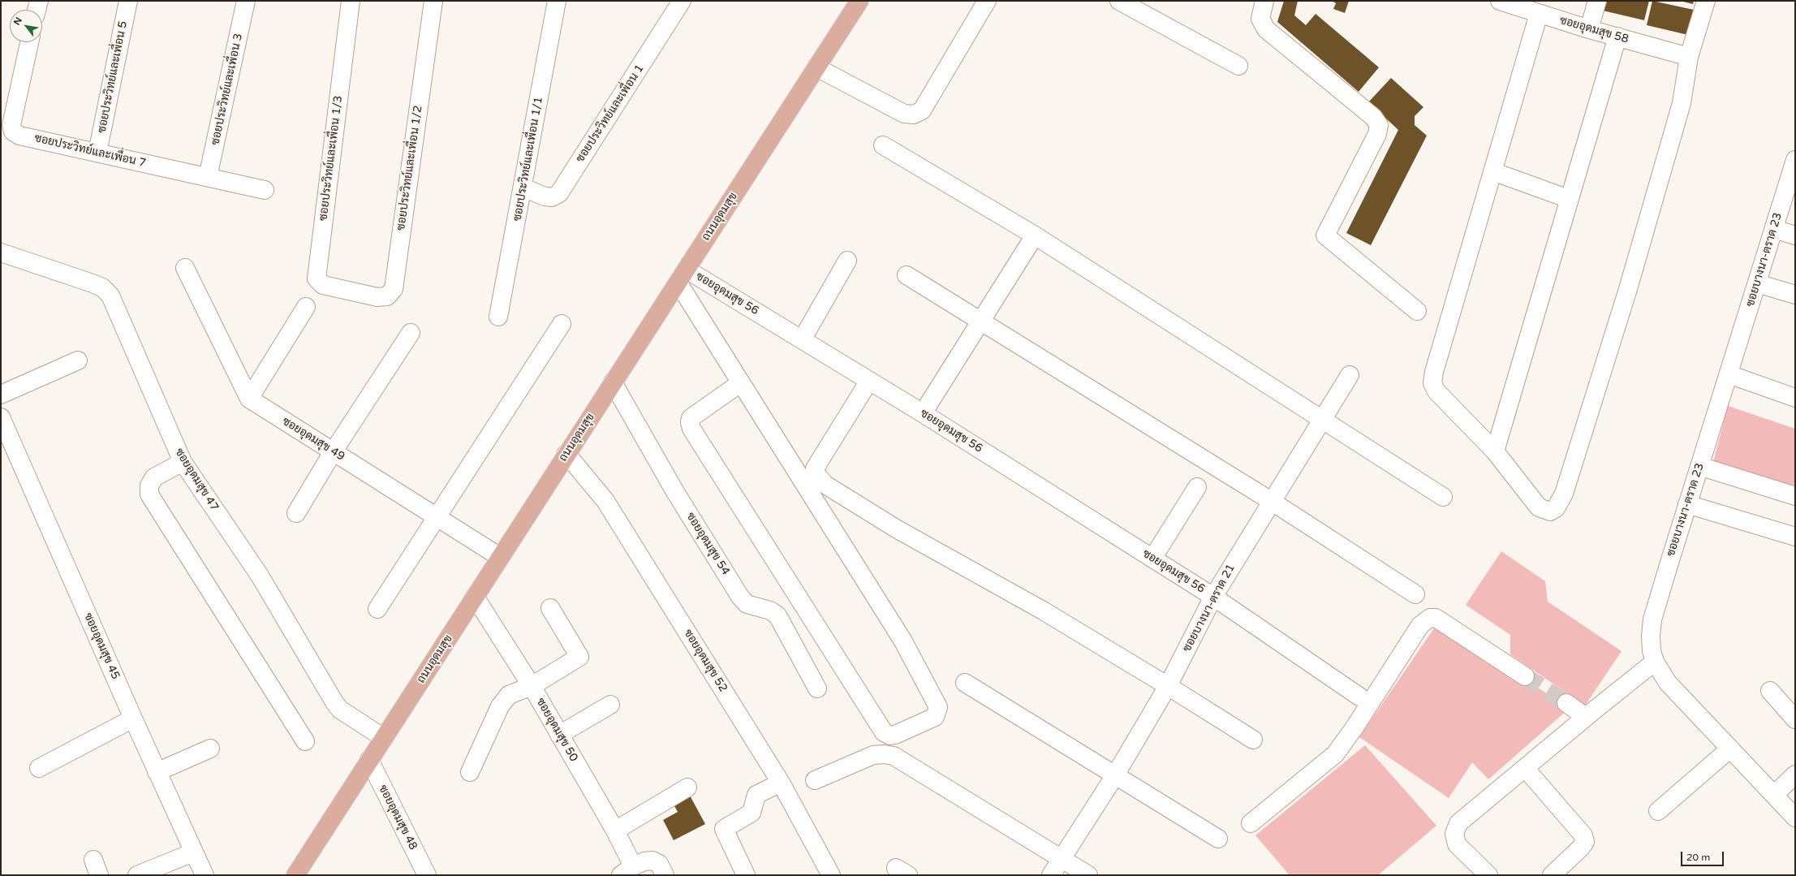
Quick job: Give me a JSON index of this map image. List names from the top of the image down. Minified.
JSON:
{"streets":{"main road":["ถนนอุดมสุข"],"street":["ซอยอุดมสุข 58","ซอยประวิทย์และเพื่อน 5","ซอยประวิทย์และเพื่อน 3","ซอยประวิทย์และเพื่อน 1","ซอยประวิทย์และเพื่อน 7","ซอยประวิทย์และเพื่อน 1/3","ซอยประวิทย์และเพื่อน 1/1","ซอยประวิทย์และเพื่อน 1/2","ซอยบางนา-ตราด 23","ซอยอุดมสุข 56","ซอยอุดมสุข 49","ซอยอุดมสุข 47","ซอยอุดมสุข 54","ซอยบางนา-ตราด 21","ซอยอุดมสุข 45","ซอยอุดมสุข 52","ซอยอุดมสุข 50","ซอยอุดมสุข 48"]},"crossings":[["ซอยประวิทย์และเพื่อน 5","ซอยประวิทย์และเพื่อน 7"],["ซอยประวิทย์และเพื่อน 3","ซอยประวิทย์และเพื่อน 7"],["ซอยประวิทย์และเพื่อน 1","ซอยประวิทย์และเพื่อน 1/1"],["ซอยประวิทย์และเพื่อน 1/3","ซอยประวิทย์และเพื่อน 1/2"],["ถนนอุดมสุข","ซอยอุดมสุข 56"],["ถนนอุดมสุข","ซอยอุดมสุข 49"],["ถนนอุดมสุข","ซอยอุดมสุข 47"],["ถนนอุดมสุข","ซอยอุดมสุข 54"],["ถนนอุดมสุข","ซอยอุดมสุข 52"],["ถนนอุดมสุข","ซอยอุดมสุข 50"],["ถนนอุดมสุข","ซอยอุดมสุข 48"],["ซอยอุดมสุข 56","ซอยบางนา-ตราด 21"]],"scale_bar":"20 m","north":"top left"}
